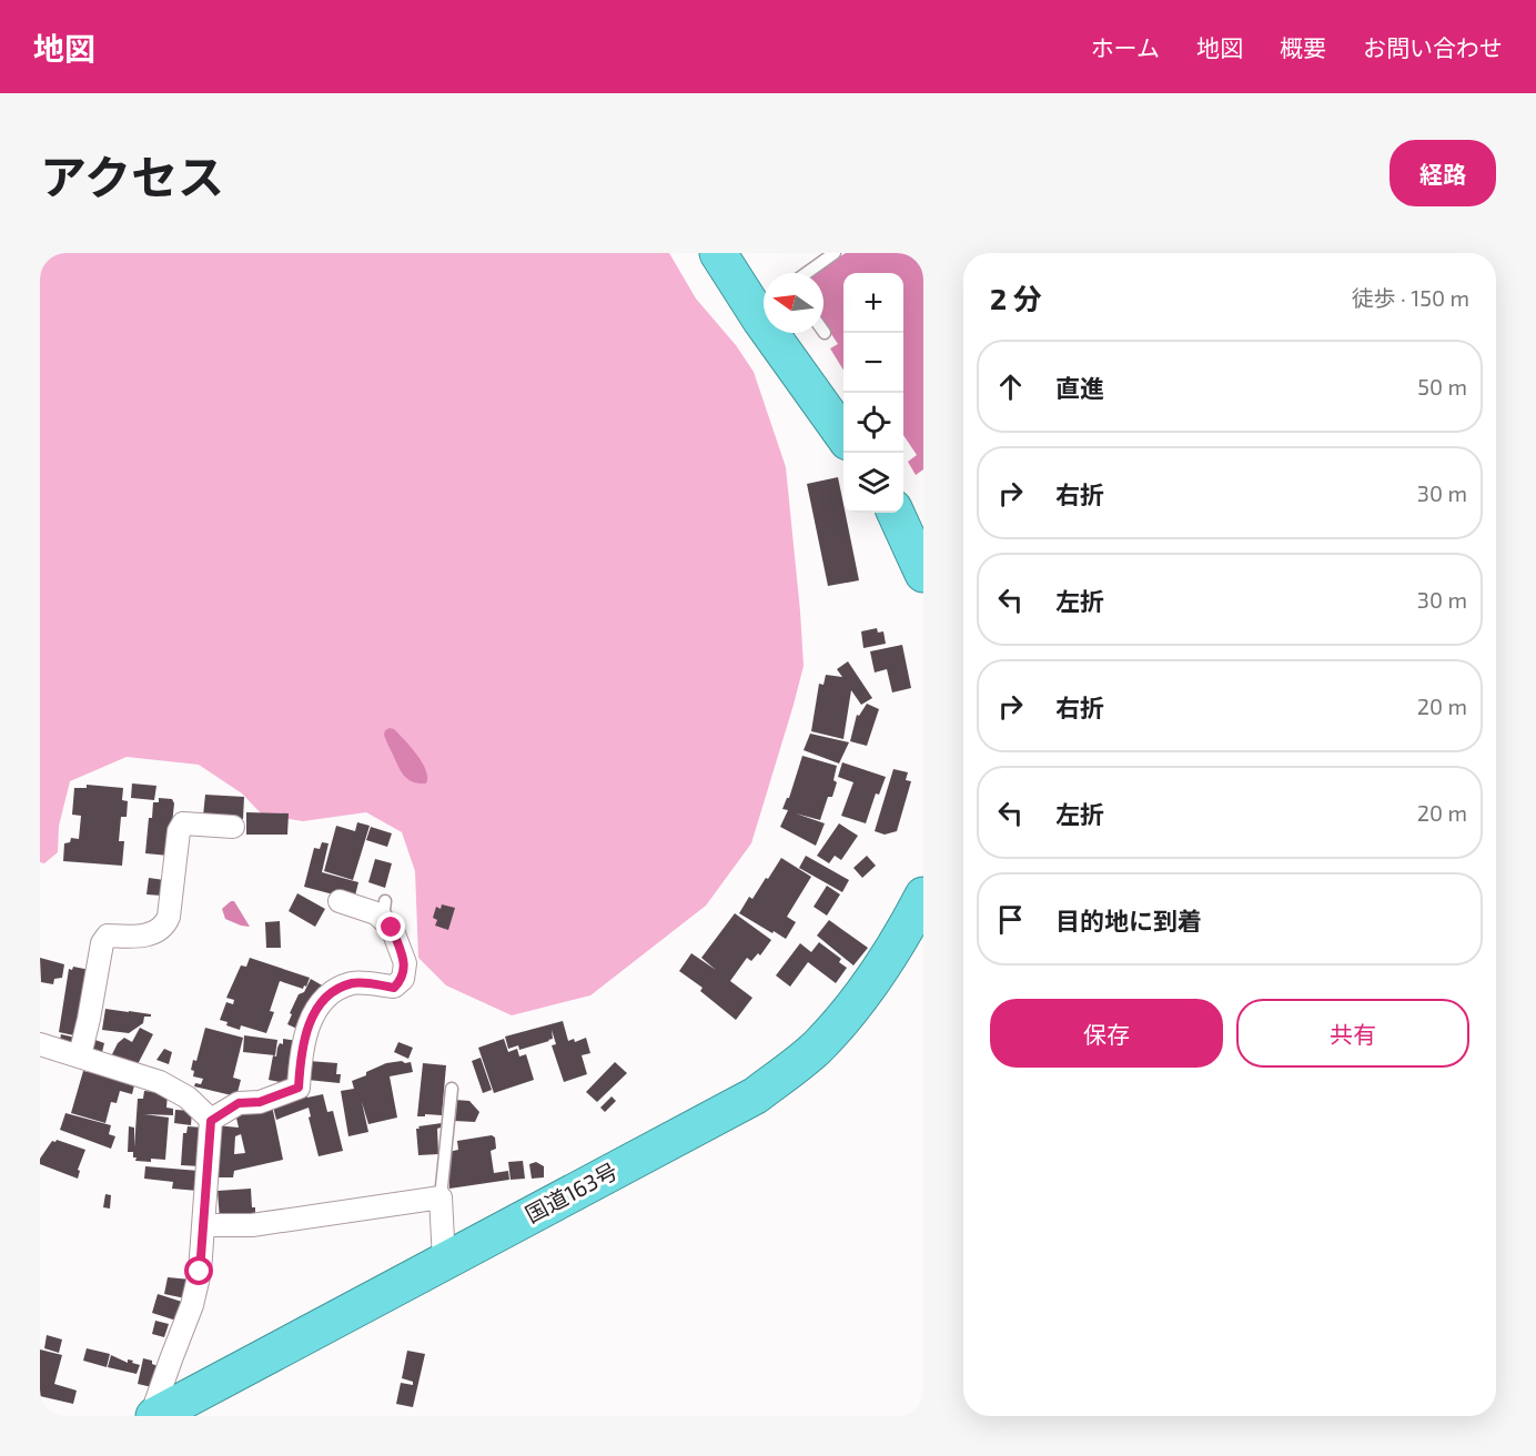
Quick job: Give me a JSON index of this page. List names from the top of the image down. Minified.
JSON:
{"streets":{"highway":["国道163号"]},"north":"left","page":{"header":"地図","nav":["ホーム","地図","概要","お問い合わせ"],"title":"アクセス","buttons":["経路",["保存","共有"]],"heading":["2 分","徒歩 · 150 m"],"map_buttons":["+","−"],"list":[["直進","50 m"],["右折","30 m"],["左折","30 m"],["右折","20 m"],["左折","20 m"],"目的地に到着"]}}
